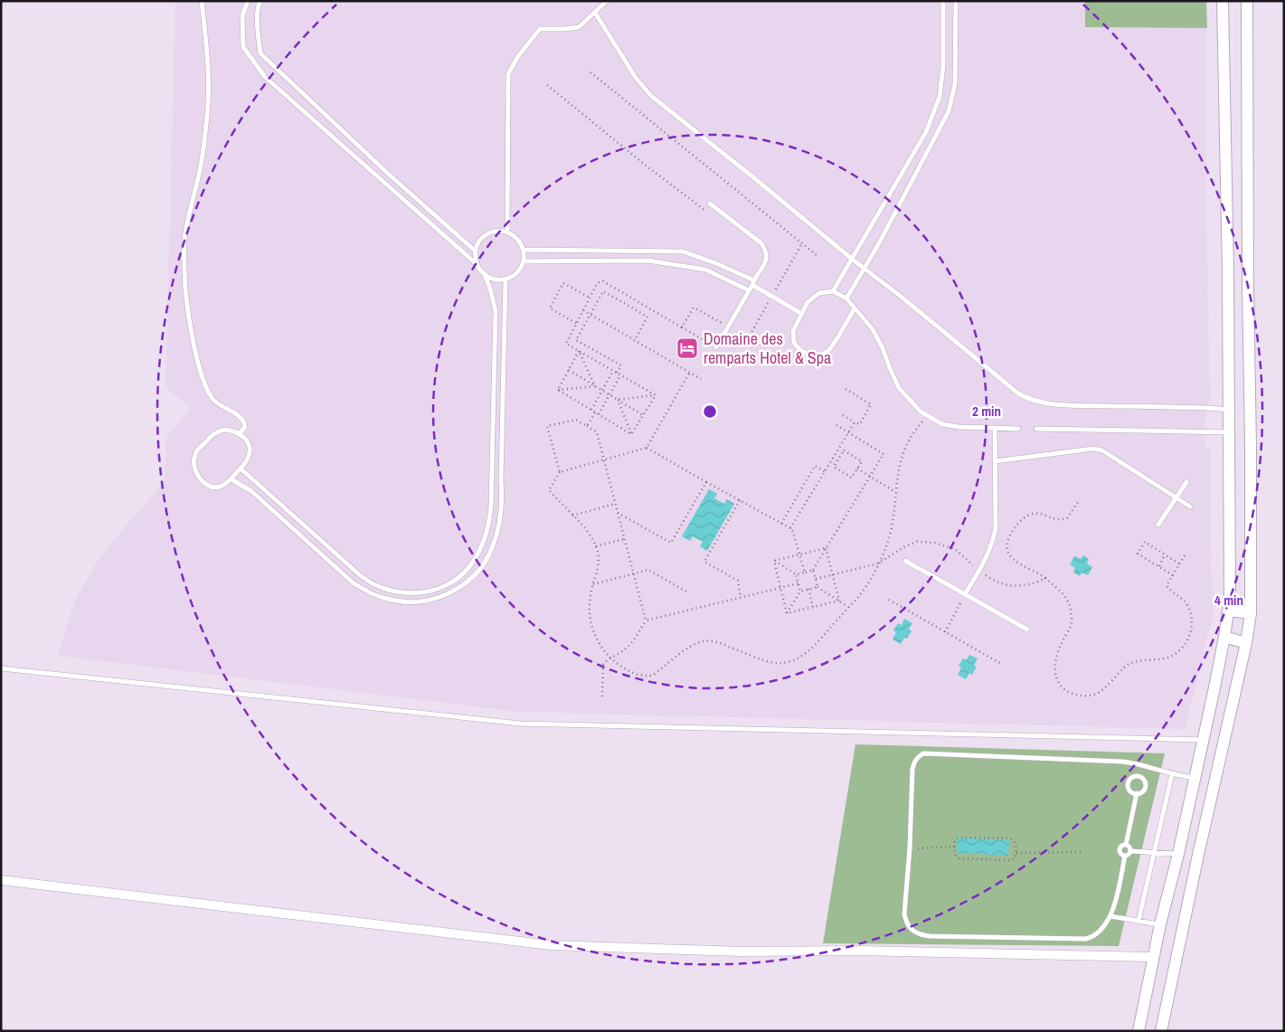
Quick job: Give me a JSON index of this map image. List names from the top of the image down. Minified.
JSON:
{"places":{"hotel":["Domaine des remparts Hotel & Spa"]},"rings":["2 min","4 min"]}
